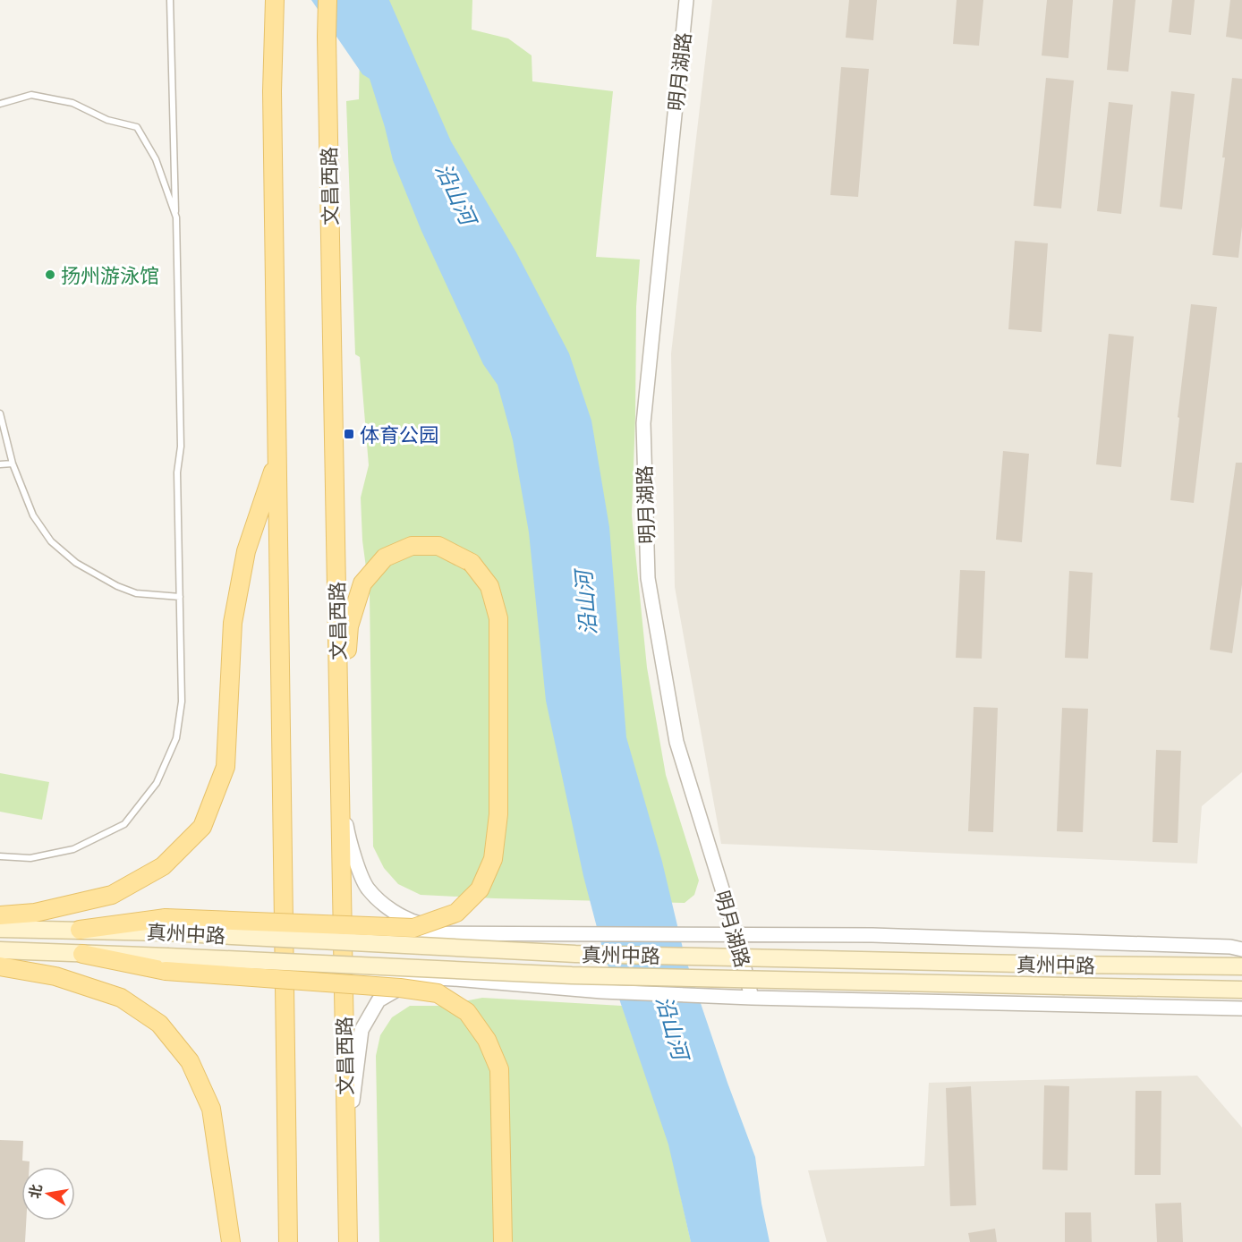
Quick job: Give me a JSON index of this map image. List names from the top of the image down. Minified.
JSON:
{"streets":{"main road":["文昌西路","真州中路"],"street":["明月湖路"]},"crossings":[["明月湖路","真州中路"],["文昌西路","真州中路"]],"water":["沿山河"],"places":{"other":["扬州游泳馆"],"transit":["体育公园"]},"north":"left"}
